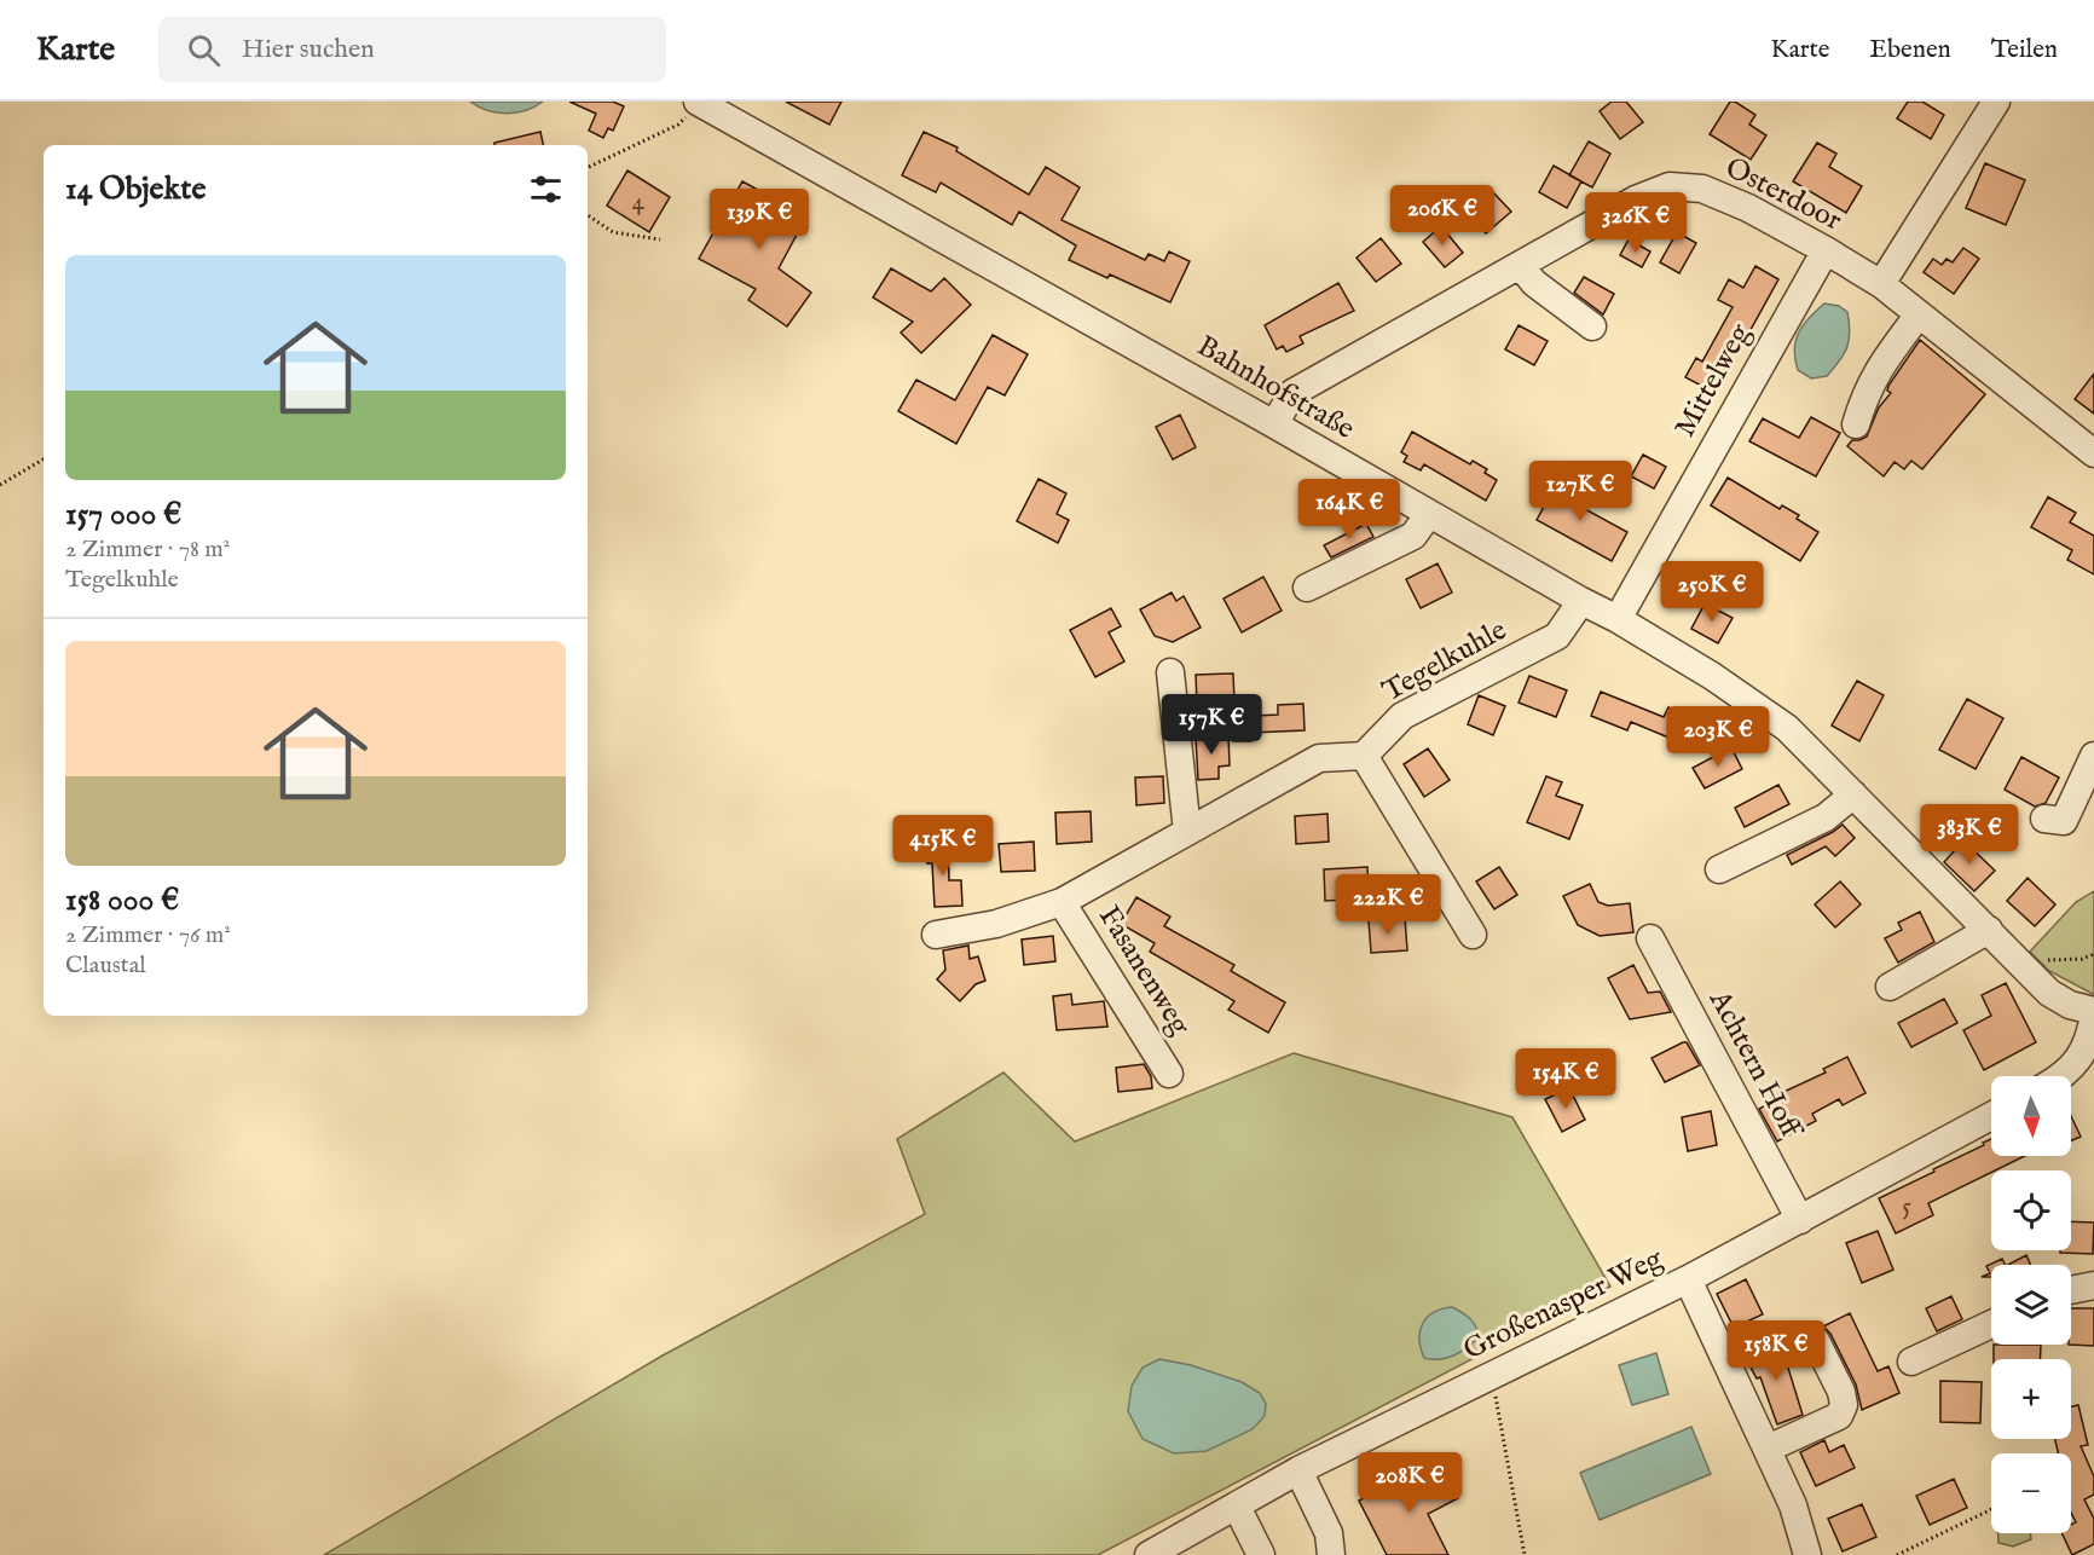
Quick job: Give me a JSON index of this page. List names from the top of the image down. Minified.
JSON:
{"streets":{"street":["Osterdoor","Mittelweg","Bahnhofstraße","Tegelkuhle","Fasanenweg","Achtern Hoff","Großenasper Weg"]},"crossings":[["Osterdoor","Mittelweg"],["Osterdoor","Bahnhofstraße"],["Mittelweg","Bahnhofstraße"],["Bahnhofstraße","Tegelkuhle"],["Achtern Hoff","Großenasper Weg"]],"house_numbers":["4","5"],"north":"bottom","page":{"header":"Karte","search":"Hier suchen","nav":["Karte","Ebenen","Teilen"],"heading":"14 Objekte","price":["206K €","139K €","326K €","127K €","164K €","250K €","157K €","203K €","383K €","415K €","222K €","154K €","158K €","208K €"],"list":[{"name":"157 000 €","note":"2 Zimmer · 78 m² · Tegelkuhle"},{"name":"158 000 €","note":"2 Zimmer · 76 m² · Claustal"}],"map_buttons":["+","−"]}}
